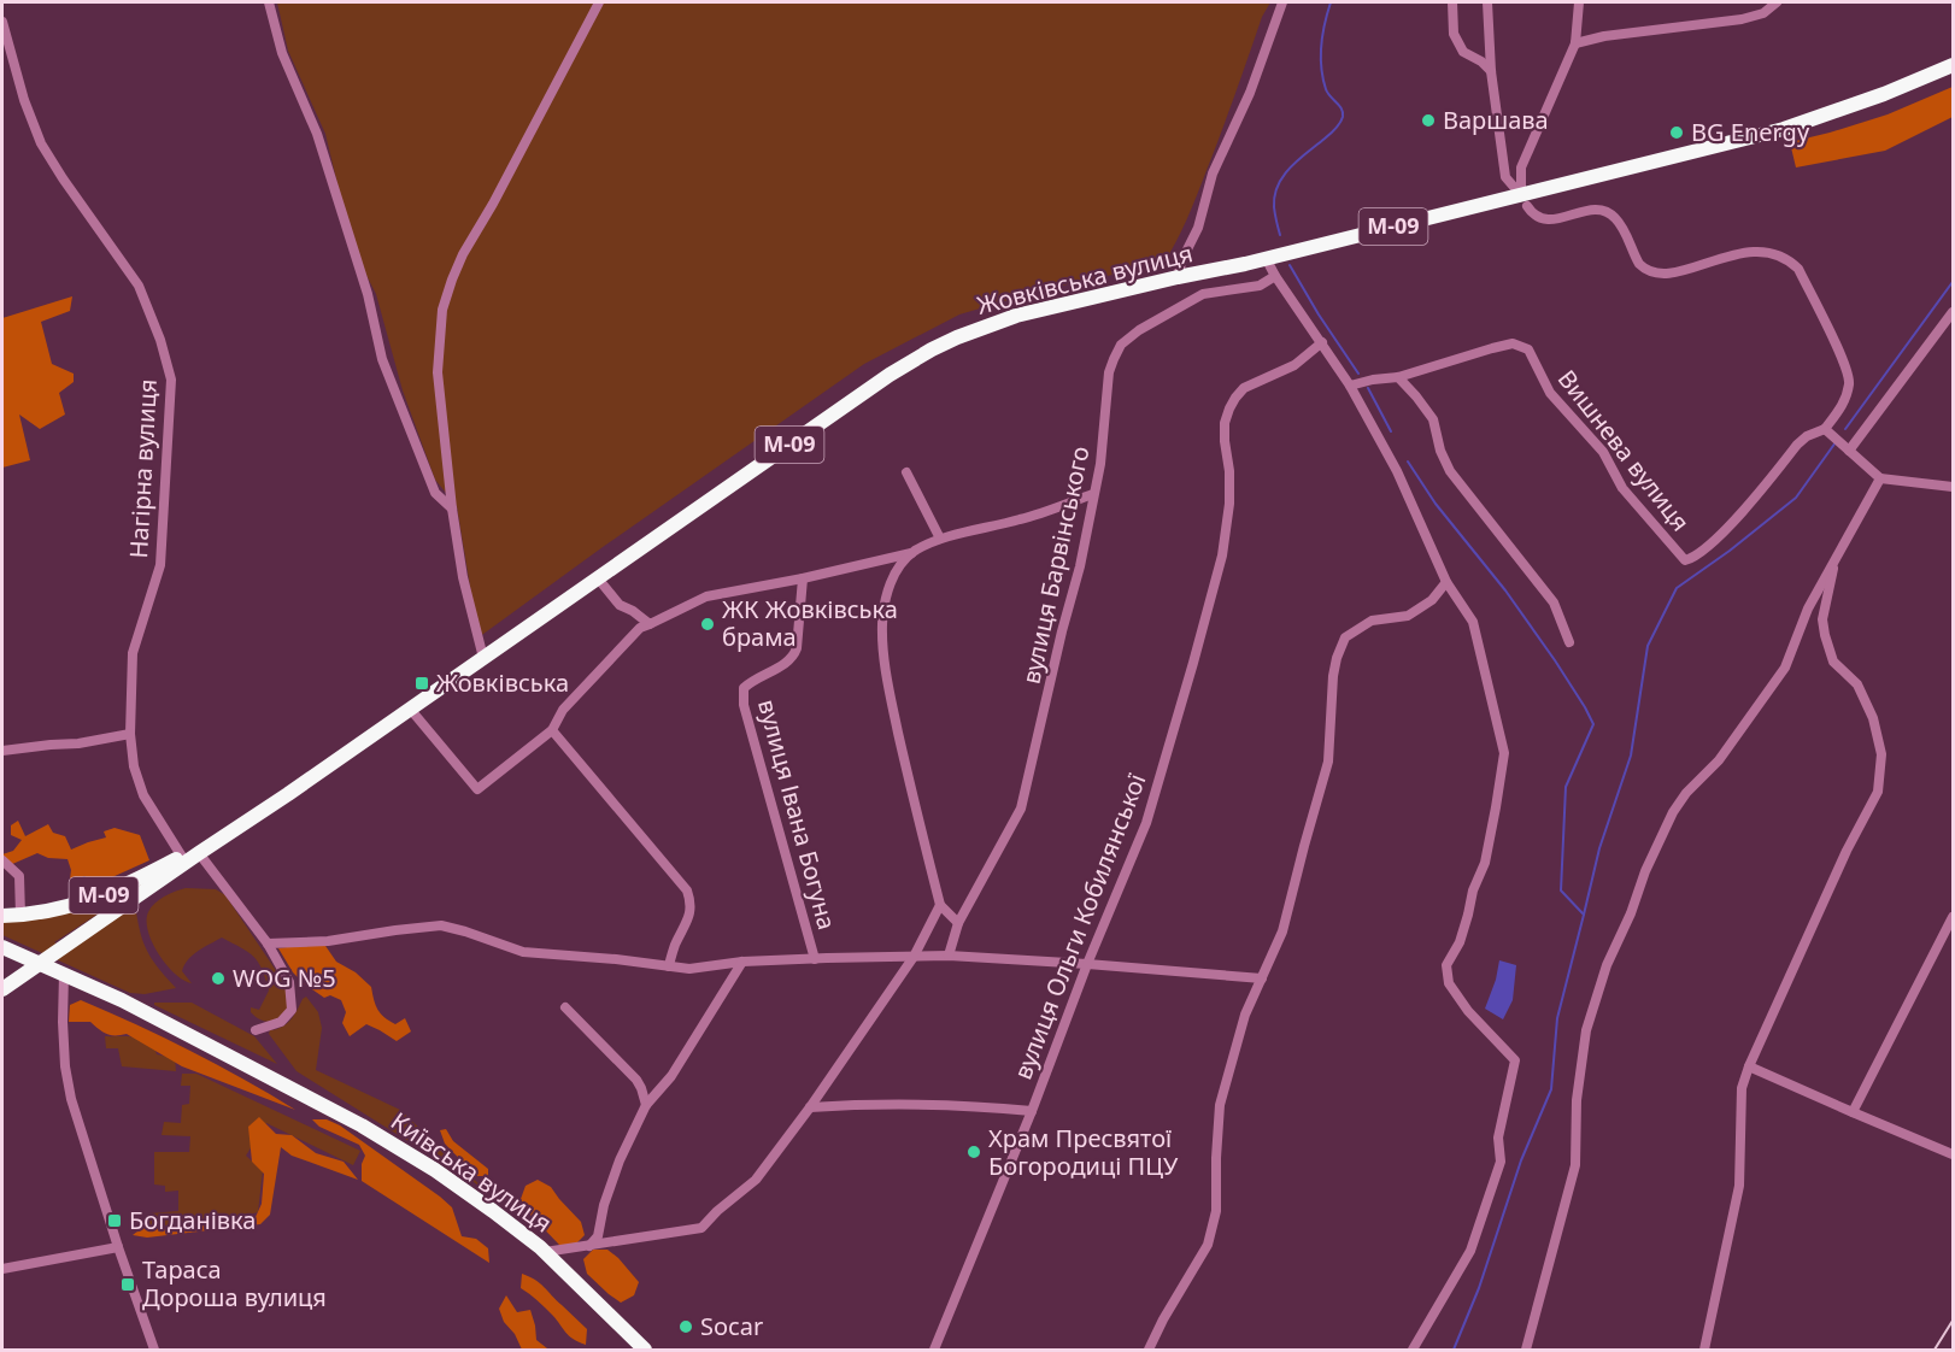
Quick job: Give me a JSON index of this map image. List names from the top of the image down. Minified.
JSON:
{"streets":{"highway":["М-09","Жовківська вулиця","Київська вулиця"],"street":["Вишнева вулиця","Нагірна вулиця","вулиця Барвінського","вулиця Івана Богуна","вулиця Ольги Кобилянської"]},"crossings":[["М-09","Жовківська вулиця"],["М-09","Нагірна вулиця"]],"places":{"other":["Варшава","BG Energy","ЖК Жовківська брама","WOG №5","Храм Пресвятої Богородиці ПЦУ","Socar"],"transit":["Жовківська","Богданівка","Тараса Дороша вулиця"]}}
